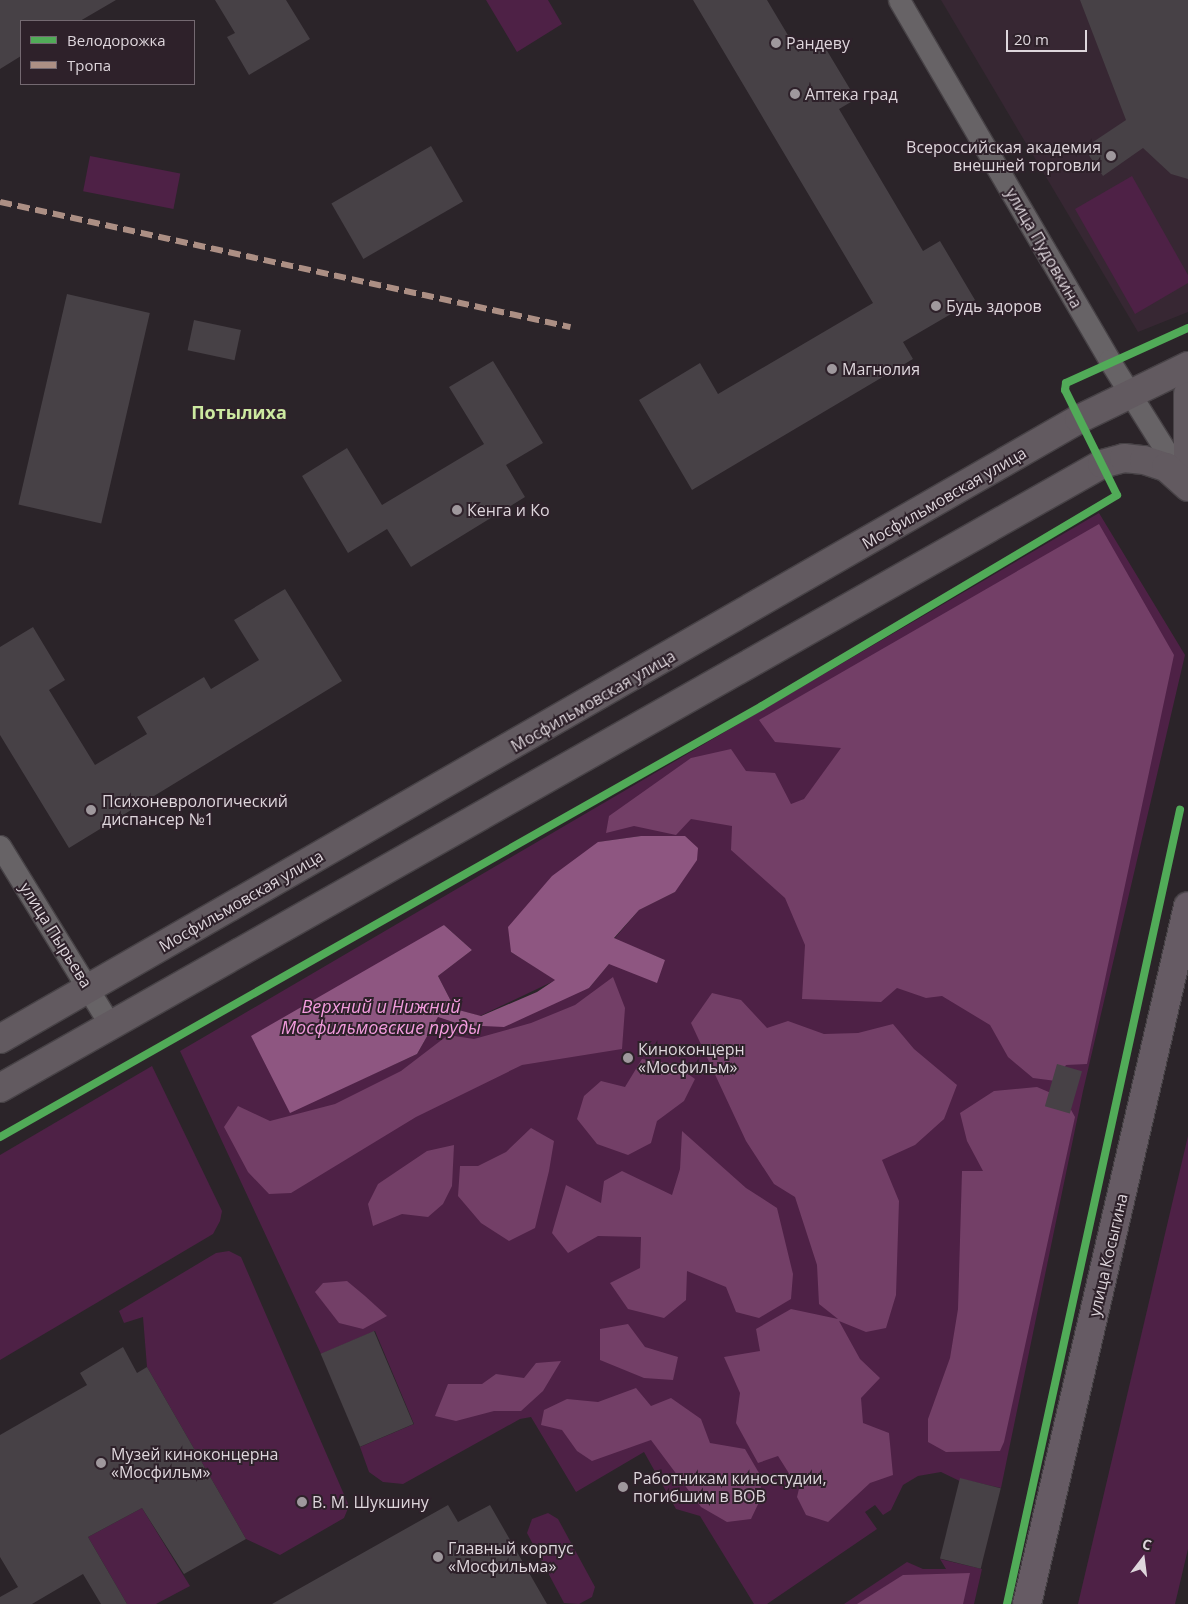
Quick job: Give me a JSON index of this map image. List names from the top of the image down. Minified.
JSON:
{"streets":{"main road":["Мосфильмовская улица","улица Косыгина"],"street":["улица Пудовкина","улица Пырьева"]},"crossings":[["улица Пудовкина","Мосфильмовская улица"],["Мосфильмовская улица","улица Пырьева"]],"districts":["Потылиха"],"water":["Верхний и Нижний Мосфильмовские пруды"],"places":["Рандеву","Аптека град","Всероссийская академия внешней торговли","Будь здоров","Магнолия","Кенга и Ко","Психоневрологический диспансер №1","Киноконцерн «Мосфильм»","Музей киноконцерна «Мосфильм»","Работникам киностудии, погибшим в ВОВ","В. М. Шукшину","Главный корпус «Мосфильма»"],"legend":["Велодорожка","Тропа"],"scale_bar":"20 m","north":"top"}
